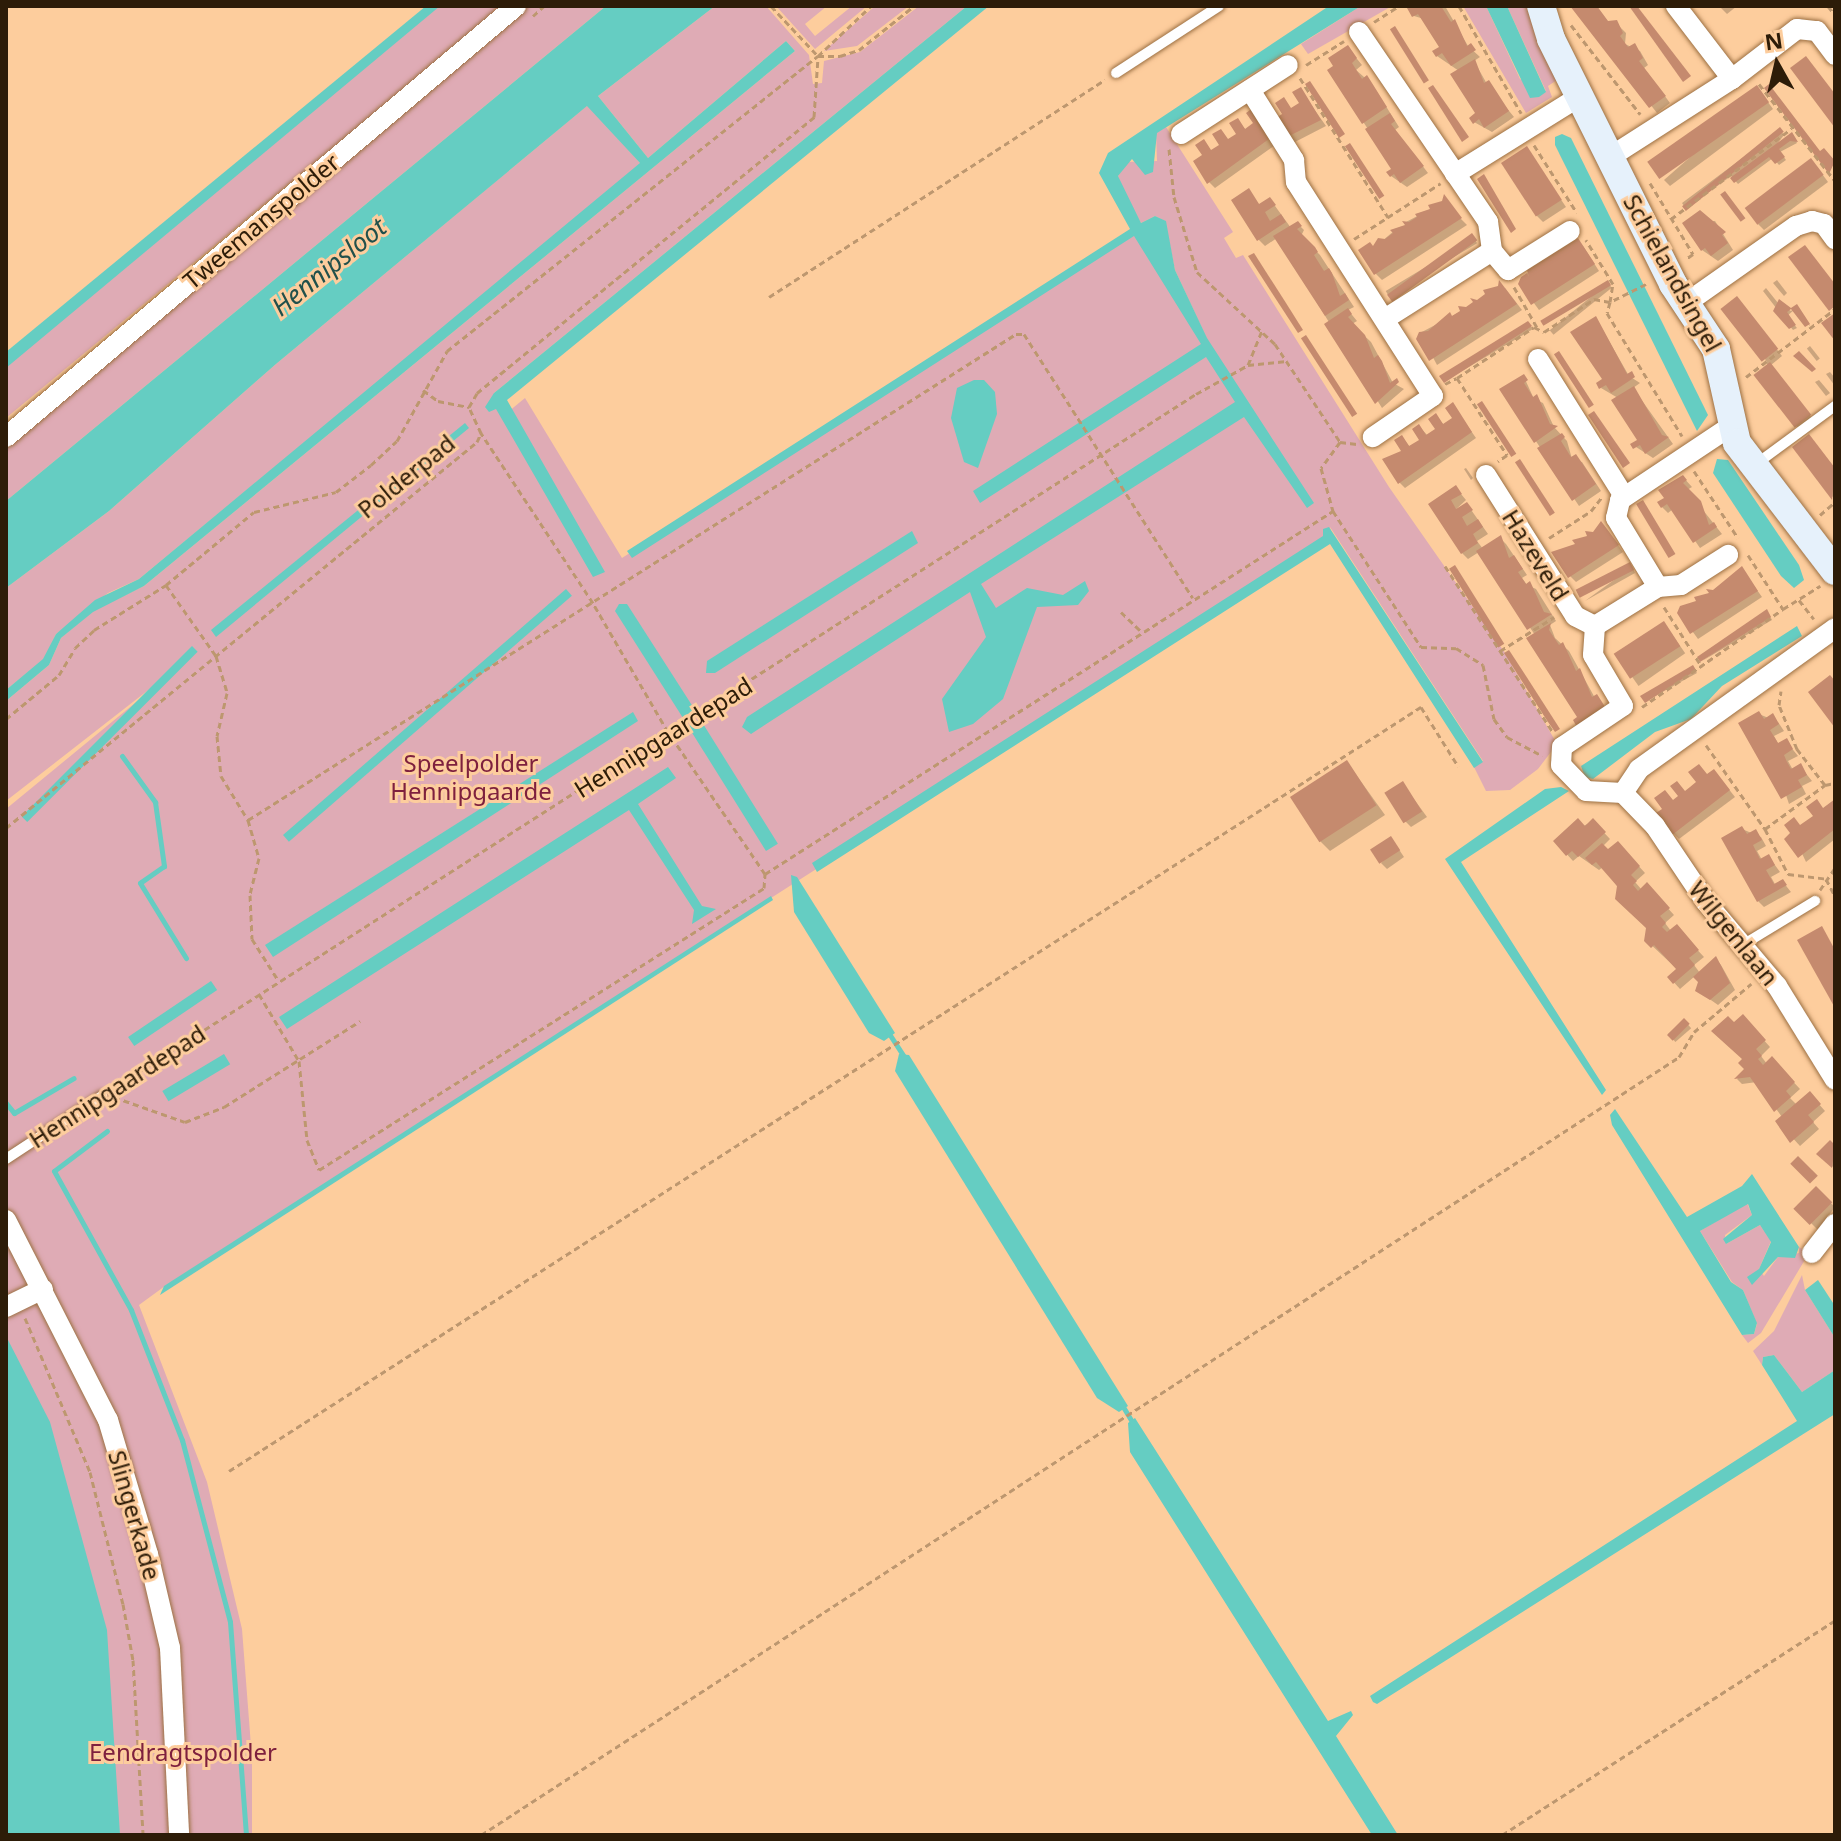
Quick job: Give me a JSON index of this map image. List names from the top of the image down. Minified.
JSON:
{"streets":{"street":["Tweemanspolder","Schielandsingel","Hazeveld","Wilgenlaan","Slingerkade"],"lane":["Hennipgaardepad"],"path":["Polderpad"]},"water":["Hennipsloot"],"parks":["Speelpolder Hennipgaarde","Eendragtspolder"],"north":"top"}
